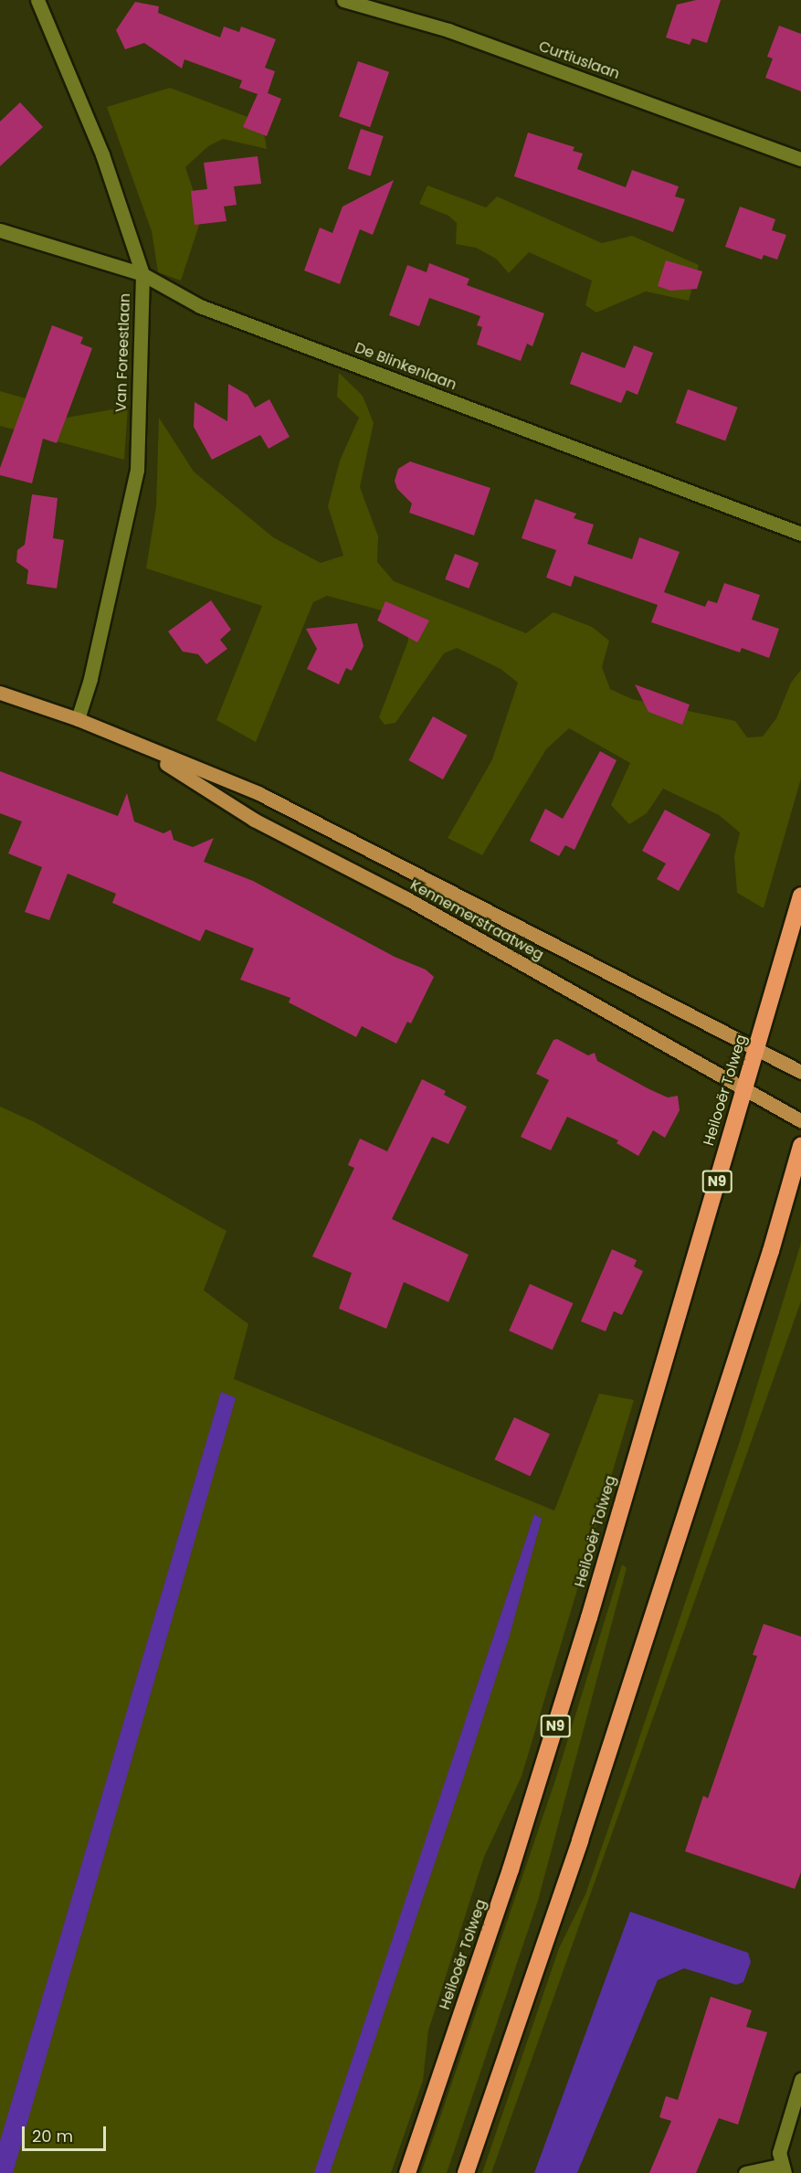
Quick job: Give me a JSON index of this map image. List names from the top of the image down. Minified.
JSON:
{"streets":{"highway":["Heilooër Tolweg","N9"],"main road":["Kennemerstraatweg"],"street":["Curtiuslaan","Van Foreestlaan","De Blinkenlaan"]},"crossings":[["Van Foreestlaan","De Blinkenlaan"],["Van Foreestlaan","Kennemerstraatweg"],["Kennemerstraatweg","Heilooër Tolweg"]],"scale_bar":"20 m"}
